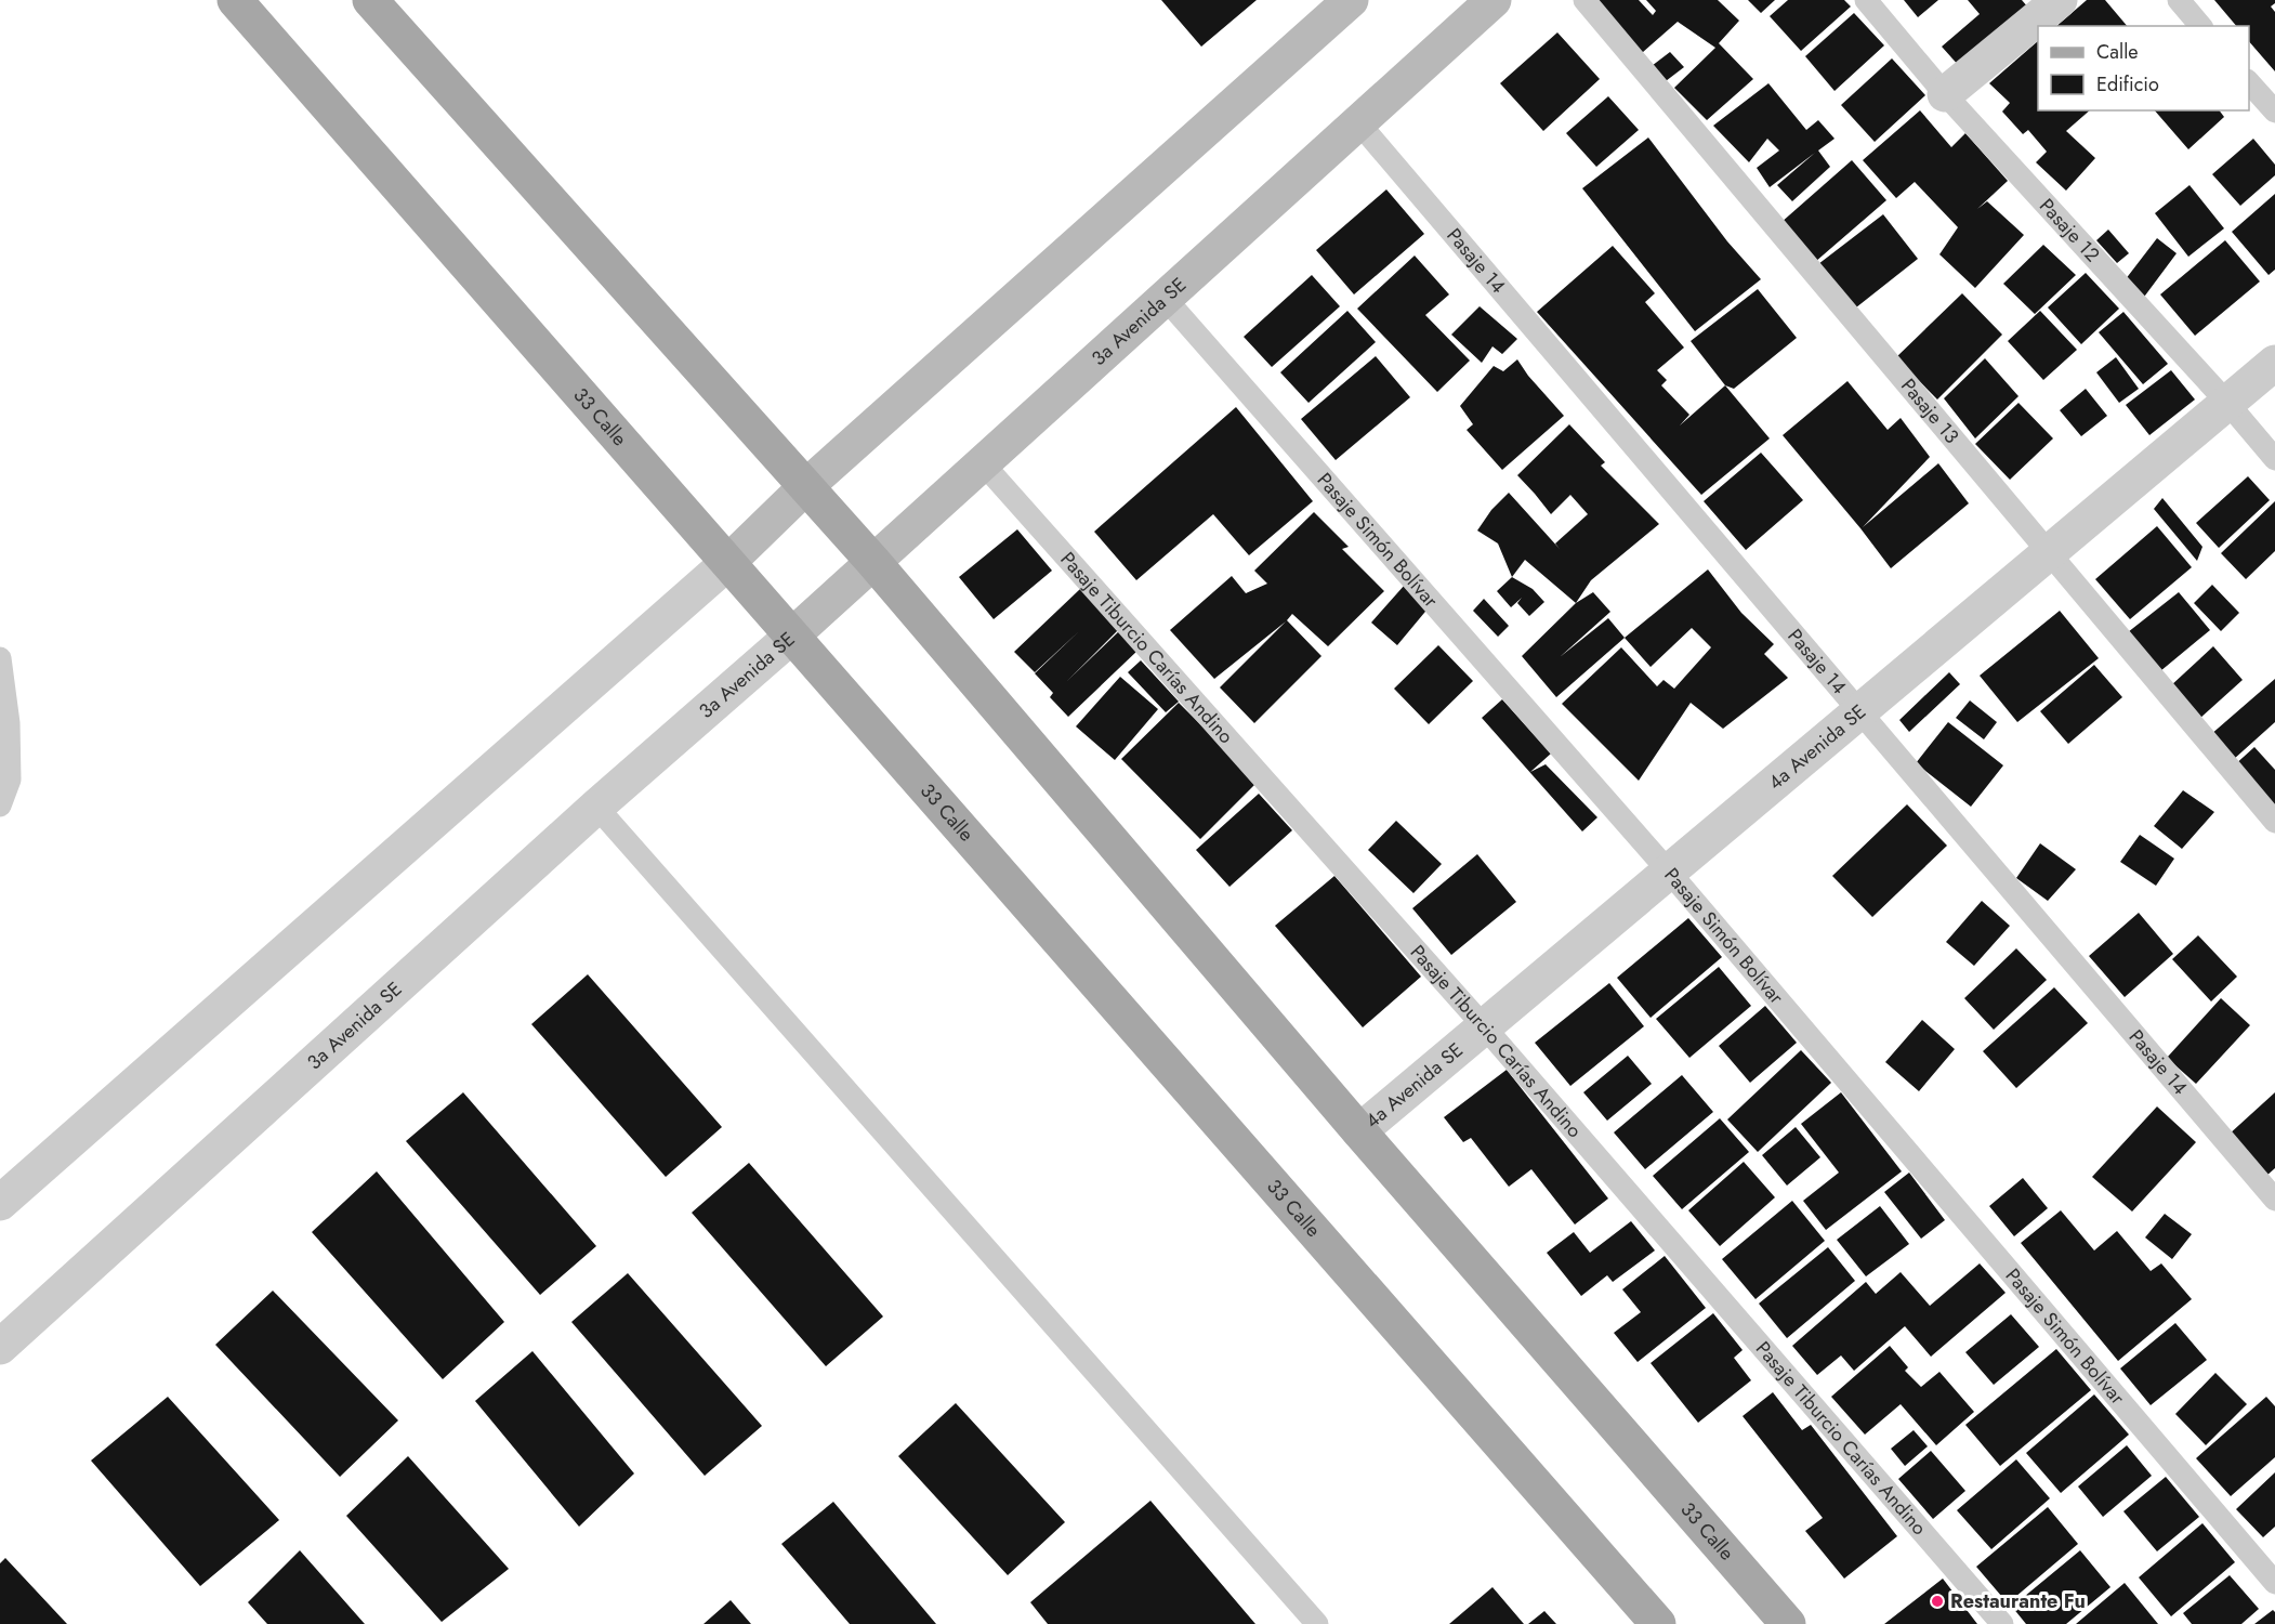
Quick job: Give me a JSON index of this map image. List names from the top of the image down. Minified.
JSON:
{"streets":{"main road":["3a Avenida SE","33 Calle"],"street":["4a Avenida SE"],"lane":["Pasaje 12","Pasaje 14","Pasaje 13","Pasaje Simón Bolívar","Pasaje Tiburcio Carías Andino"]},"crossings":[["Pasaje 12","4a Avenida SE"],["Pasaje 14","3a Avenida SE"],["Pasaje 14","4a Avenida SE"],["3a Avenida SE","33 Calle"],["3a Avenida SE","Pasaje Simón Bolívar"],["3a Avenida SE","Pasaje Tiburcio Carías Andino"],["Pasaje 13","4a Avenida SE"],["33 Calle","4a Avenida SE"],["Pasaje Simón Bolívar","4a Avenida SE"],["Pasaje Tiburcio Carías Andino","4a Avenida SE"]],"places":["Restaurante Fu"],"legend":["Calle","Edificio"]}
